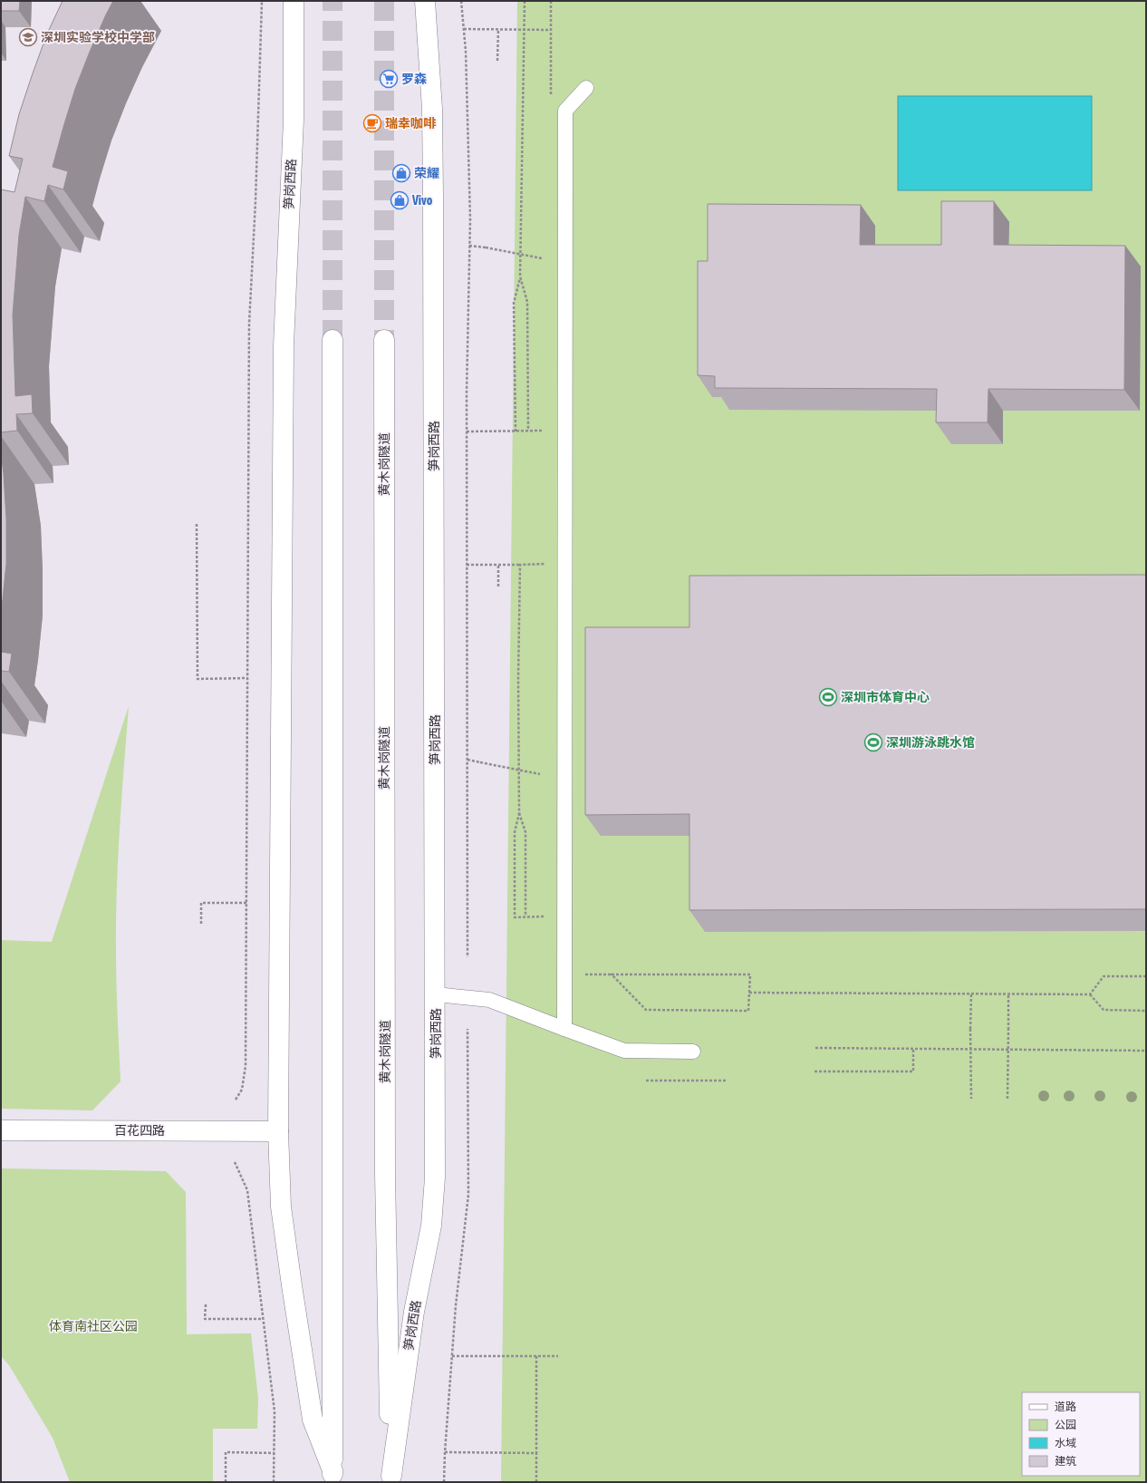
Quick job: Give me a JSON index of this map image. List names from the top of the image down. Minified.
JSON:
{"streets":{"main road":["笋岗西路","黄木岗隧道","百花四路"]},"crossings":[["笋岗西路","黄木岗隧道"],["笋岗西路","百花四路"]],"parks":["体育南社区公园"],"places":{"school or university":["深圳实验学校中学部"],"supermarket":["罗森"],"cafe":["瑞幸咖啡"],"shop":["荣耀","Vivo"],"sports":["深圳市体育中心","深圳游泳跳水馆"]},"legend":["道路","公园","水域","建筑"]}
